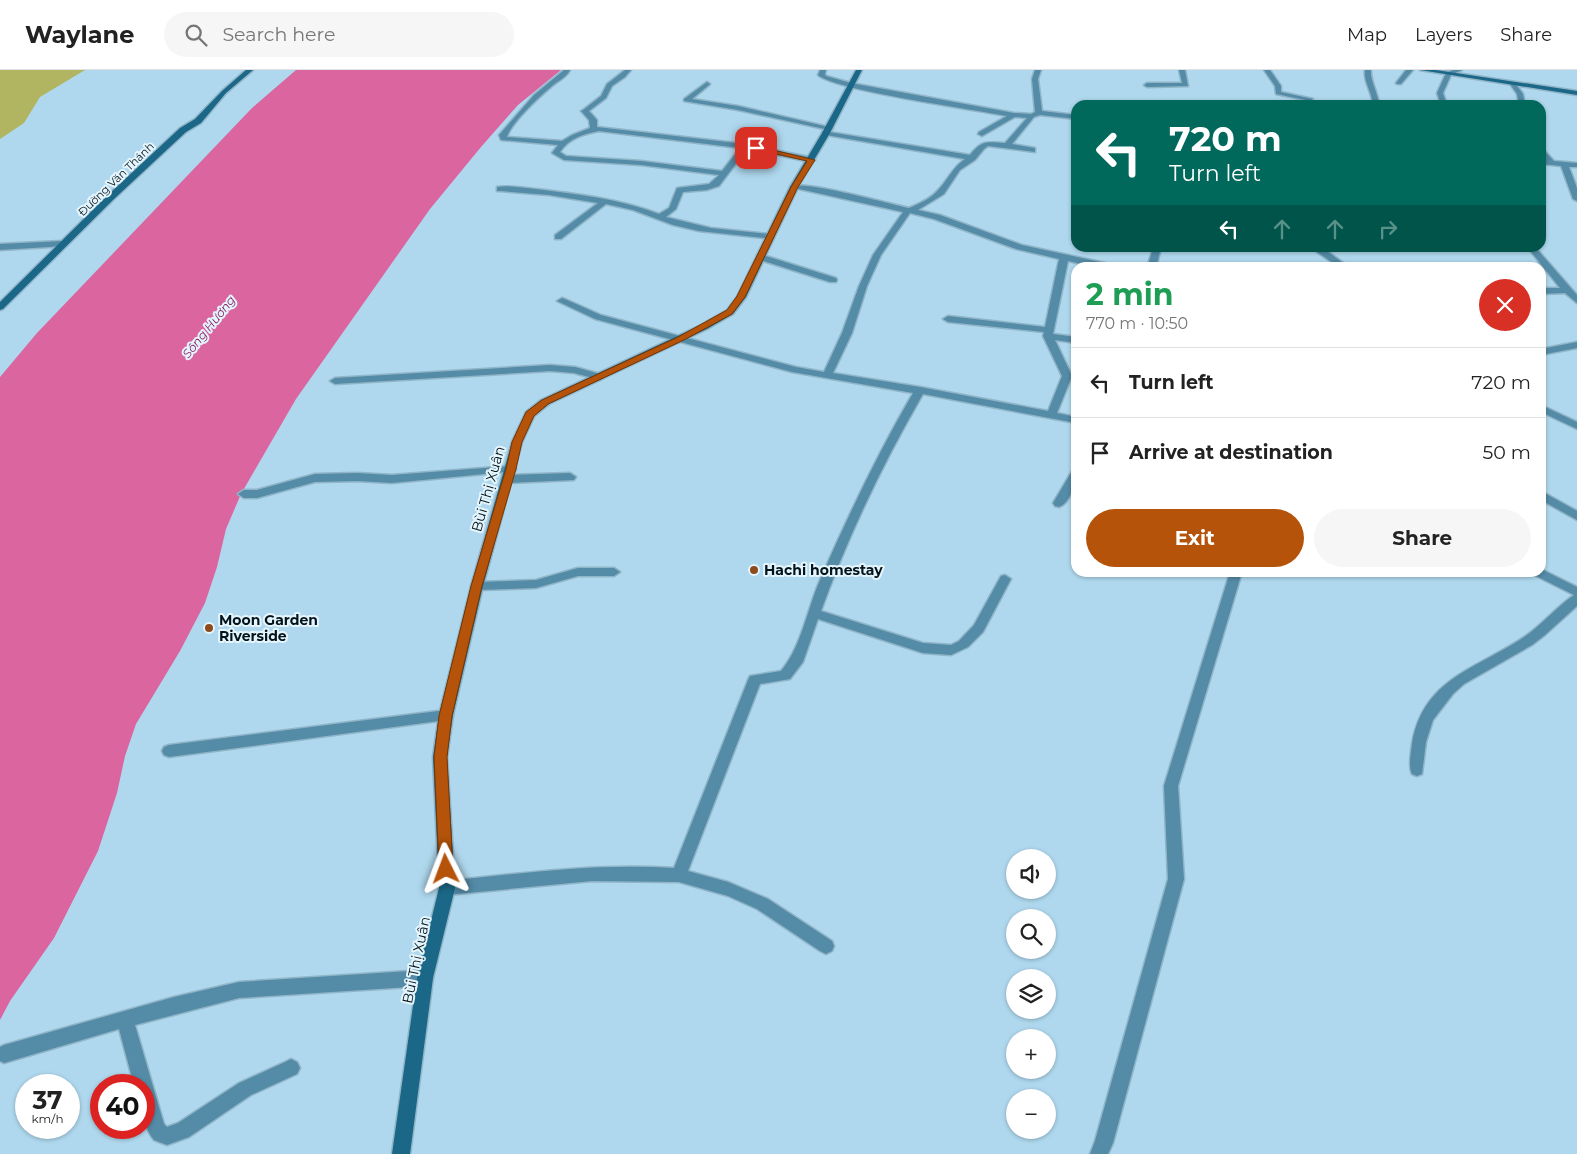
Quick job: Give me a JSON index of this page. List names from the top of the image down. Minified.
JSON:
{"streets":{"street":["Đường Văn Thánh","Bùi Thị Xuân"]},"water":["Sông Hương"],"places":["Hachi homestay","Moon Garden Riverside"],"page":{"header":"Waylane","search":"Search here","nav":["Map","Layers","Share"],"turn":["720 m","Turn left"],"heading":["2 min","770 m · 10:50"],"list":[{"name":"Turn left","value":"720 m"},{"name":"Arrive at destination","value":"50 m"}],"buttons":["Exit","Share"],"map_buttons":["+","−"],"speed":"37 km/h","limit":"40"}}
